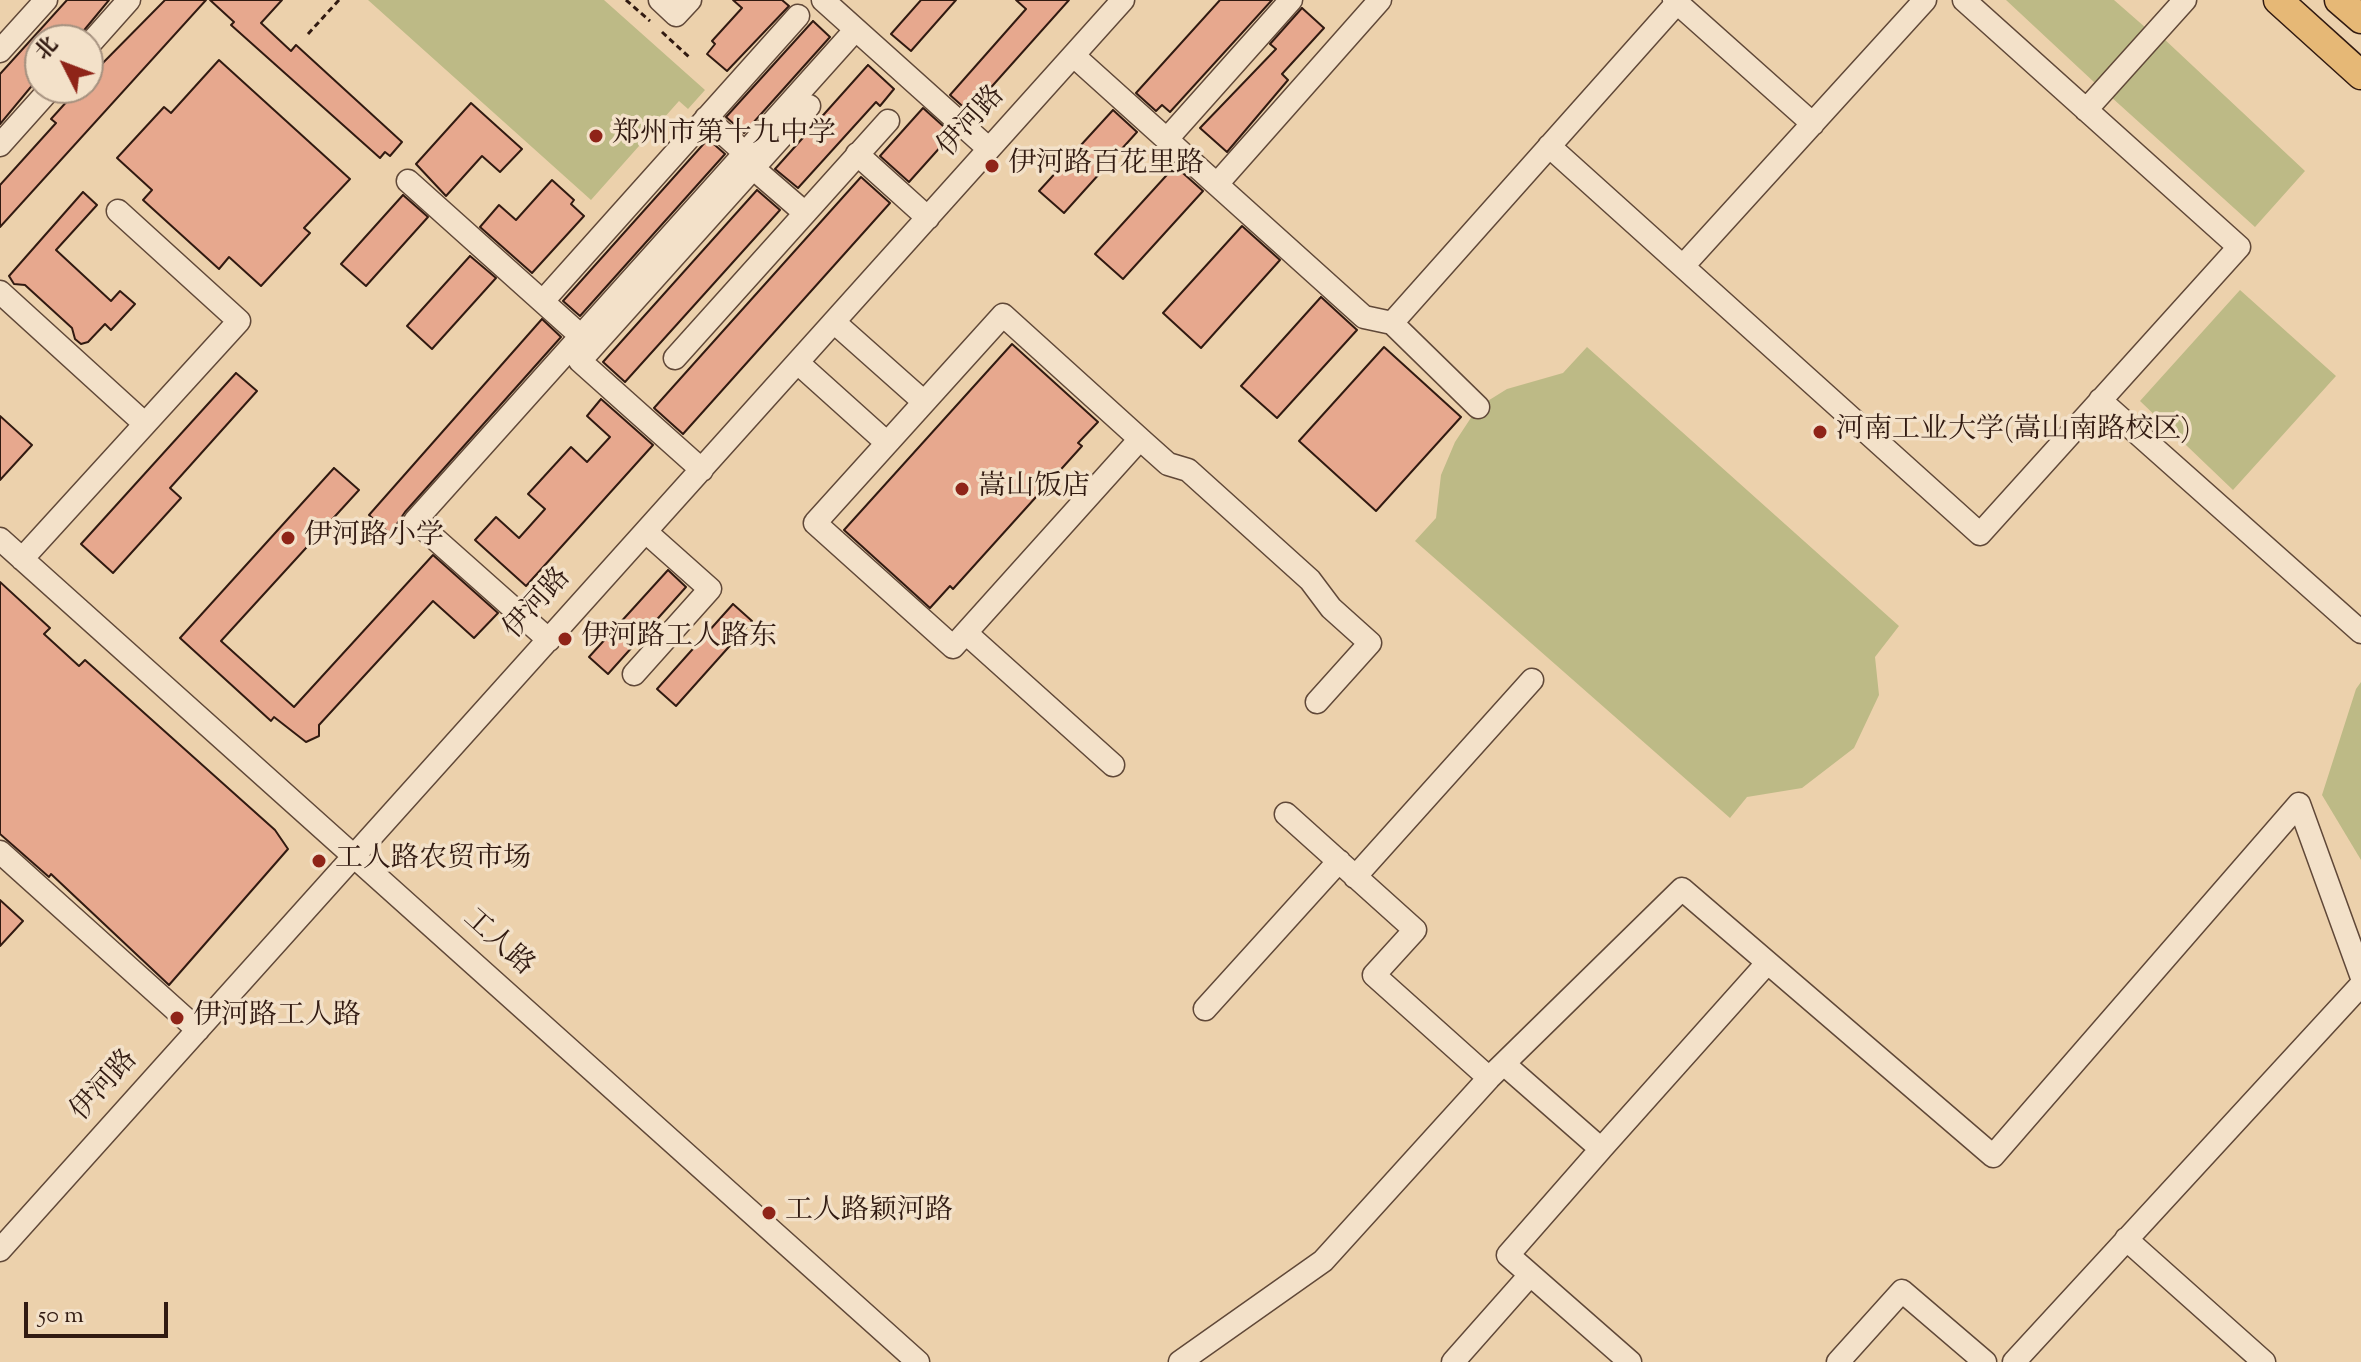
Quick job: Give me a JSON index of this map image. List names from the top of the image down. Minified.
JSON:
{"streets":{"street":["伊河路","工人路"]},"crossings":[["伊河路","工人路"]],"places":["郑州市第十九中学","伊河路百花里路","河南工业大学(嵩山南路校区)","嵩山饭店","伊河路小学","伊河路工人路东","工人路农贸市场","伊河路工人路","工人路颖河路"],"scale_bar":"50 m","north":"top left"}
